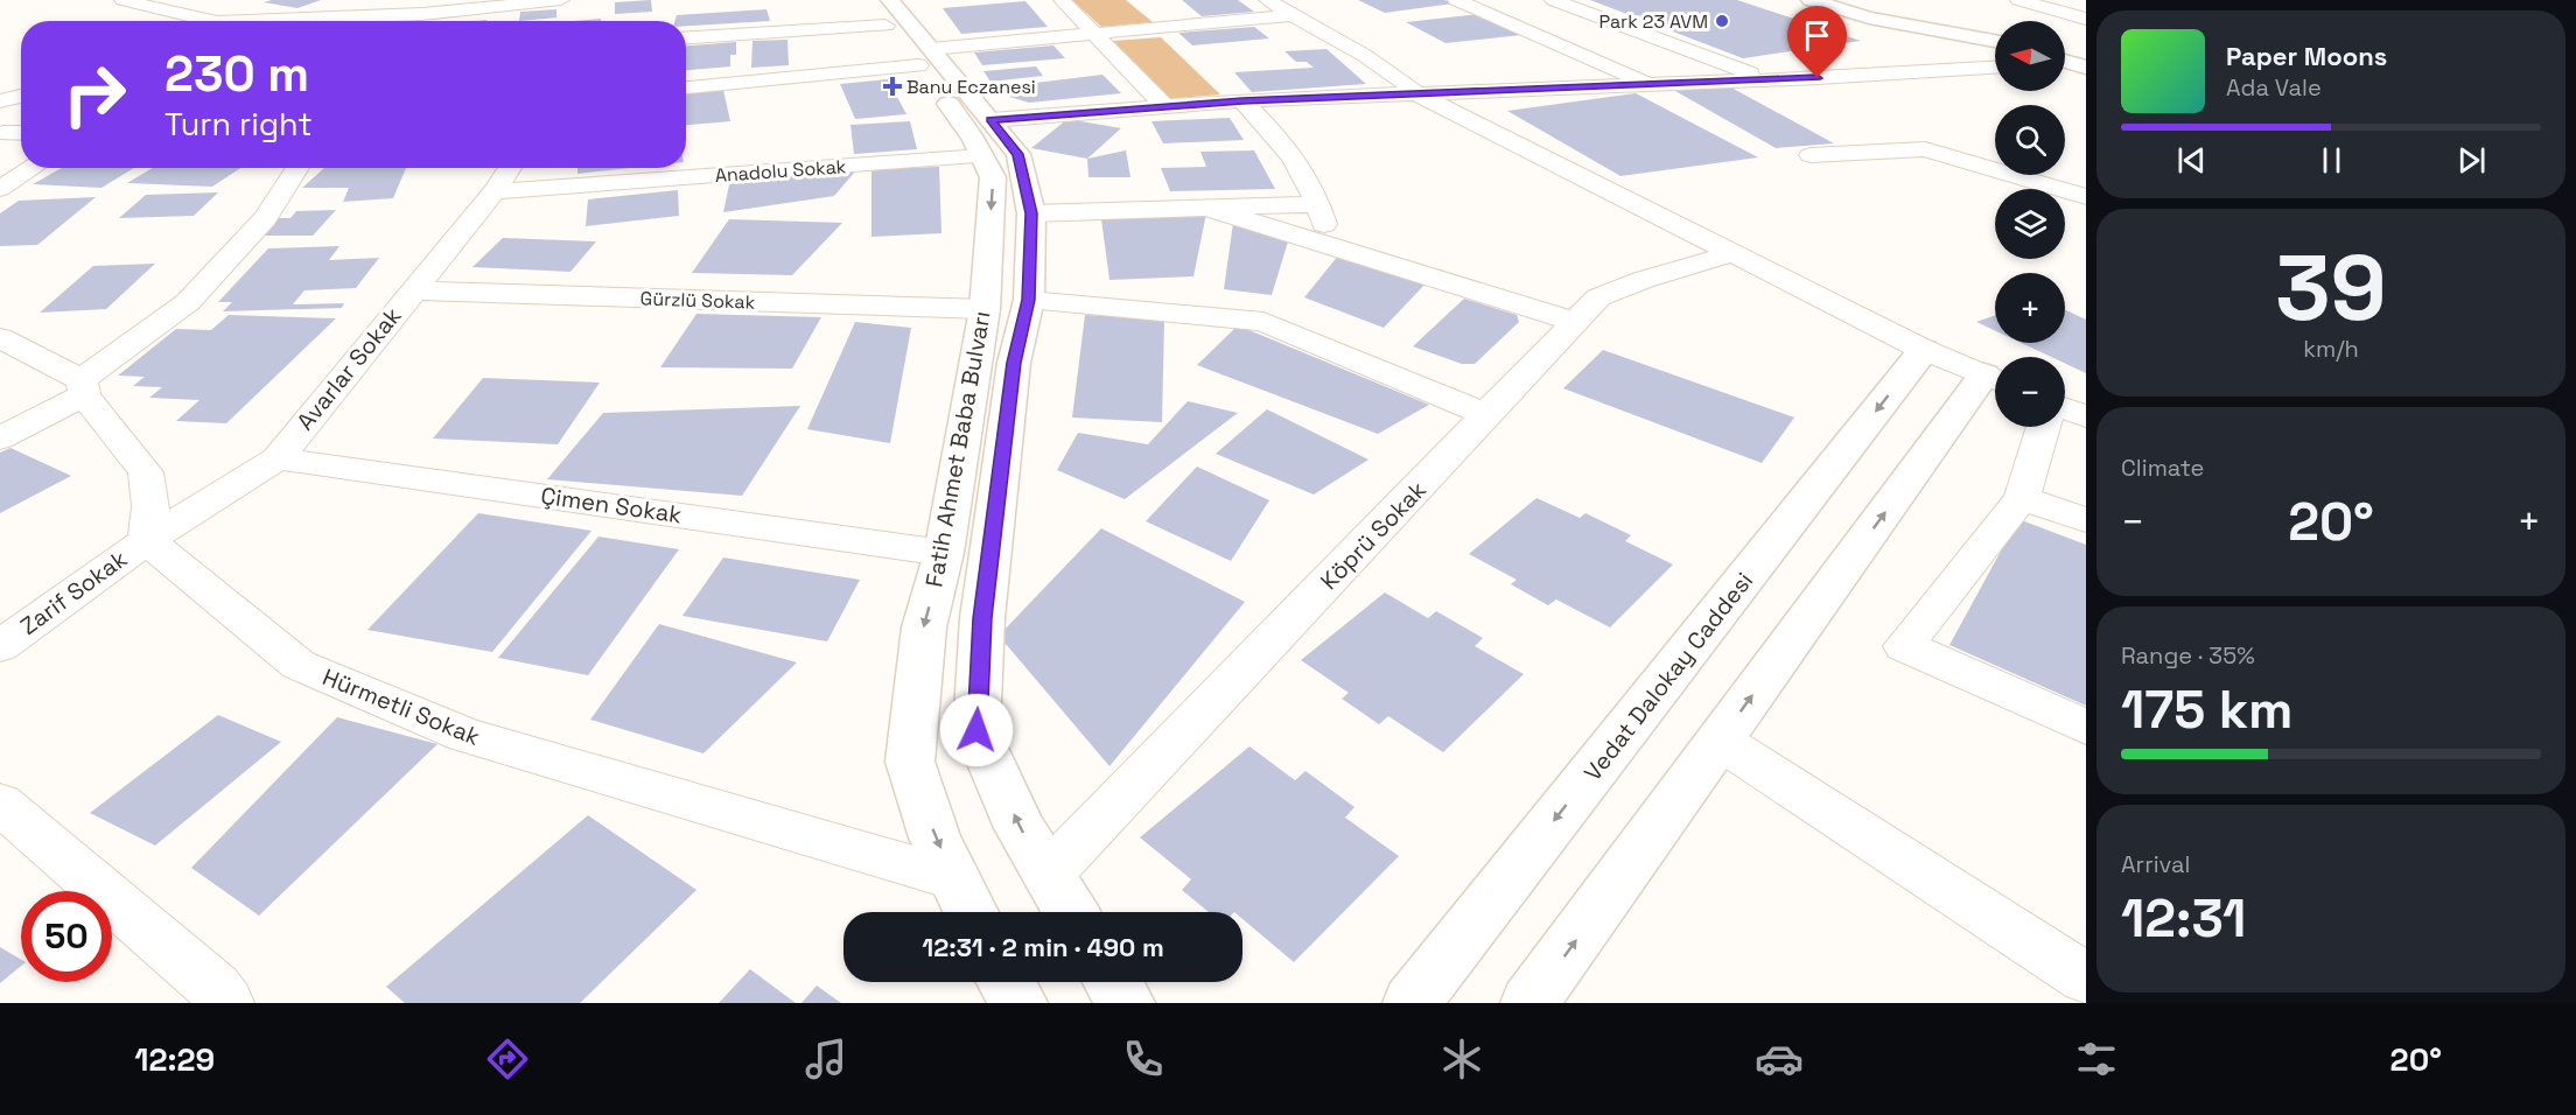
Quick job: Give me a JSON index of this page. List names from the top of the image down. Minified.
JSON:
{"streets":{"main road":["Fatih Ahmet Baba Bulvarı","Vedat Dalokay Caddesi"],"street":["Anadolu Sokak","Gürzlü Sokak","Avarlar Sokak","Çimen Sokak","Köprü Sokak","Zarif Sokak","Hürmetli Sokak"]},"crossings":[["Anadolu Sokak","Avarlar Sokak"],["Anadolu Sokak","Fatih Ahmet Baba Bulvarı"],["Gürzlü Sokak","Avarlar Sokak"],["Gürzlü Sokak","Fatih Ahmet Baba Bulvarı"],["Avarlar Sokak","Çimen Sokak"],["Avarlar Sokak","Zarif Sokak"],["Avarlar Sokak","Hürmetli Sokak"],["Fatih Ahmet Baba Bulvarı","Çimen Sokak"],["Fatih Ahmet Baba Bulvarı","Köprü Sokak"],["Fatih Ahmet Baba Bulvarı","Hürmetli Sokak"],["Zarif Sokak","Hürmetli Sokak"]],"places":{"other":["Park 23 AVM"],"health":["Banu Eczanesi"]},"north":"left","page":{"map_buttons":["+","−"],"turn":["230 m","Turn right"],"song":["Paper Moons","Ada Vale"],"tile":[["39","km/h"],"Climate",["Range · 35%","175 km"],["Arrival","12:31"]],"heat":["−","20°","+"],"limit":"50","trip":"12:31 · 2 min · 490 m","tabs":["12:29","20°"]}}
